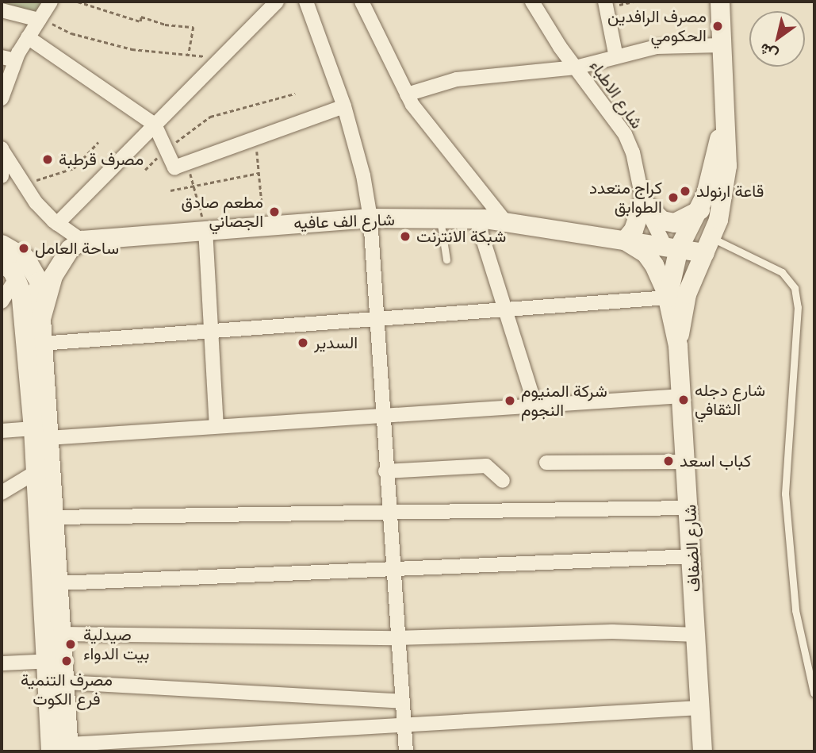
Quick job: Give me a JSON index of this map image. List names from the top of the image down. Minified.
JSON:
{"streets":{"street":["شارع الاطباء","شارع الف عافيه","شارع الضفاف"]},"crossings":[["شارع الاطباء","شارع الف عافيه"]],"places":["مصرف الرافدين الحكومي","مصرف قرطبة","قاعة ارنولد","كراج متعدد الطوابق","مطعم صادق الجصاني","شبكة الانترنت","ساحة العامل","السدير","شارع دجله الثقافي","شركة المنيوم النجوم","كباب اسعد","صيدلية بيت الدواء","مصرف التنمية فرع الكوت"],"north":"bottom left"}
